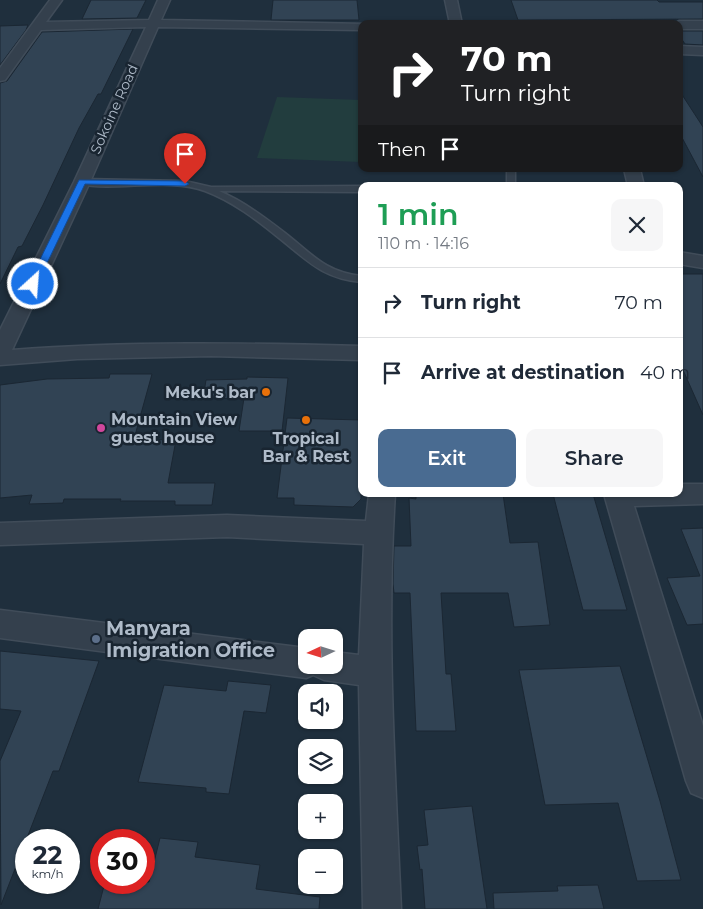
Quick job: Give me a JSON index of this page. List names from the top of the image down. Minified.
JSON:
{"streets":{"street":["Sokoine Road"]},"places":["Meku's bar","Tropical Bar & Rest","Mountain View guest house","Manyara Imigration Office"],"north":"left","page":{"turn":["70 m","Turn right"],"then":"Then","heading":["1 min","110 m · 14:16"],"list":[{"name":"Turn right","value":"70 m"},{"name":"Arrive at destination","value":"40 m"}],"buttons":["Exit","Share"],"map_buttons":["+","−"],"speed":"22 km/h","limit":"30"}}
